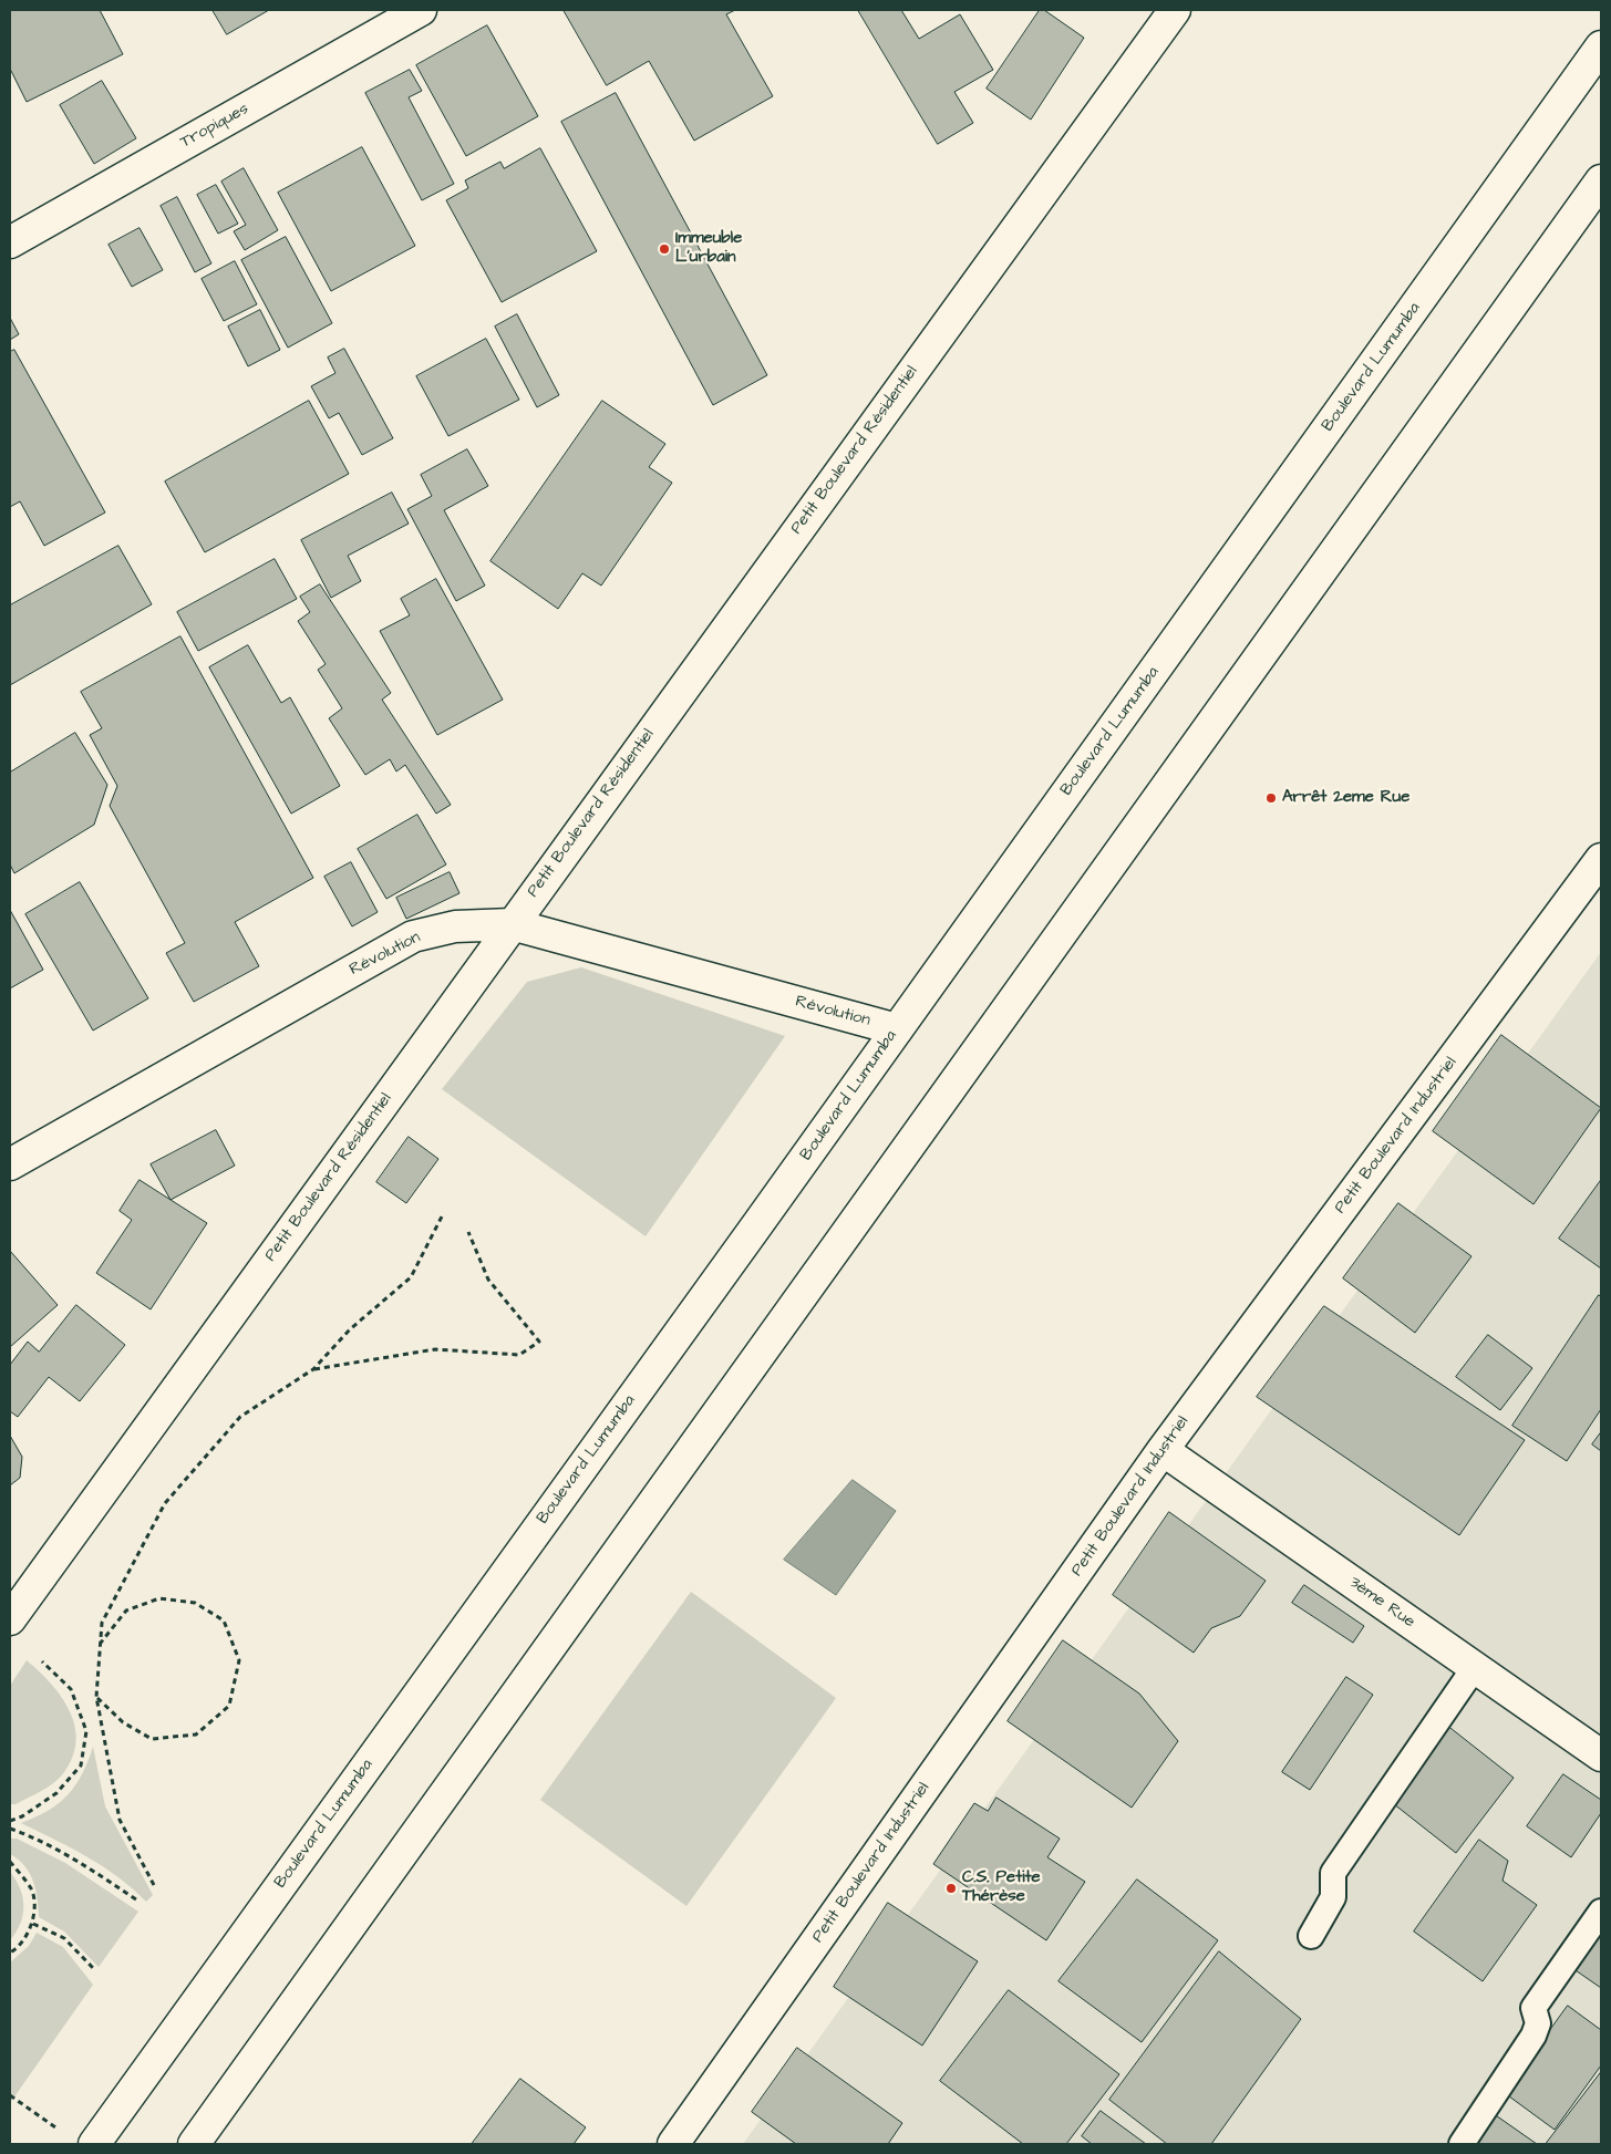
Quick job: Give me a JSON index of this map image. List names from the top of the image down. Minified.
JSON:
{"streets":{"main road":["Tropiques","Boulevard Lumumba","Petit Boulevard Résidentiel","Révolution","Petit Boulevard Industriel","3ème Rue"]},"crossings":[["Boulevard Lumumba","Révolution"],["Petit Boulevard Résidentiel","Révolution"],["Petit Boulevard Industriel","3ème Rue"]],"places":["Immeuble L'urbain","Arrêt 2eme Rue","C.S. Petite Thérèse"]}
